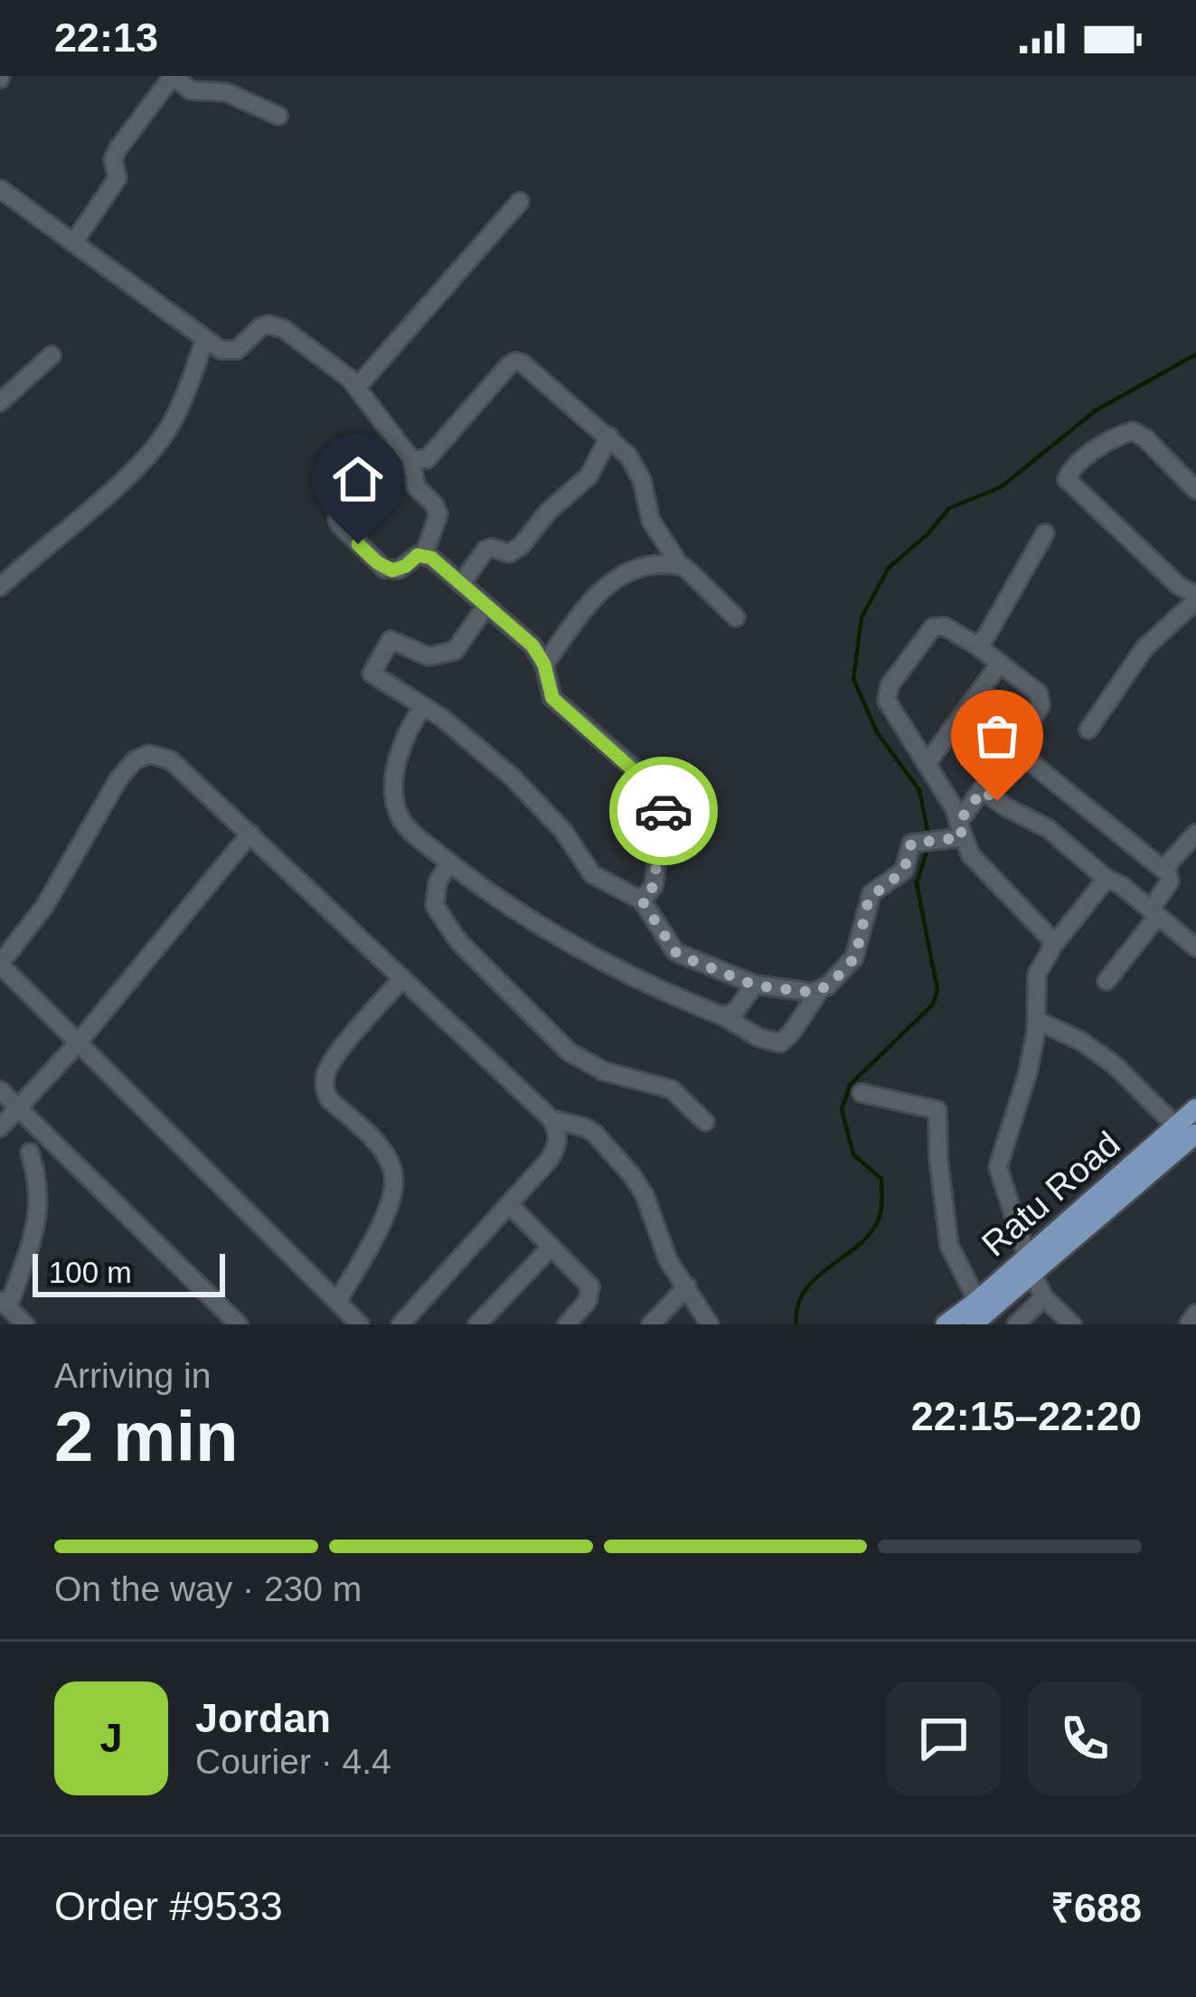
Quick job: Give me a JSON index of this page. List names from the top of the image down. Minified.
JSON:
{"streets":{"main road":["Ratu Road"]},"scale_bar":"100 m","page":{"status":"22:13","scale":"100 m","heading":["2 min","Arriving in","22:15–22:20"],"panel":["Jordan","Courier · 4.4","Order #9533","₹688"],"bar":"On the way · 230 m","round":"J"}}
